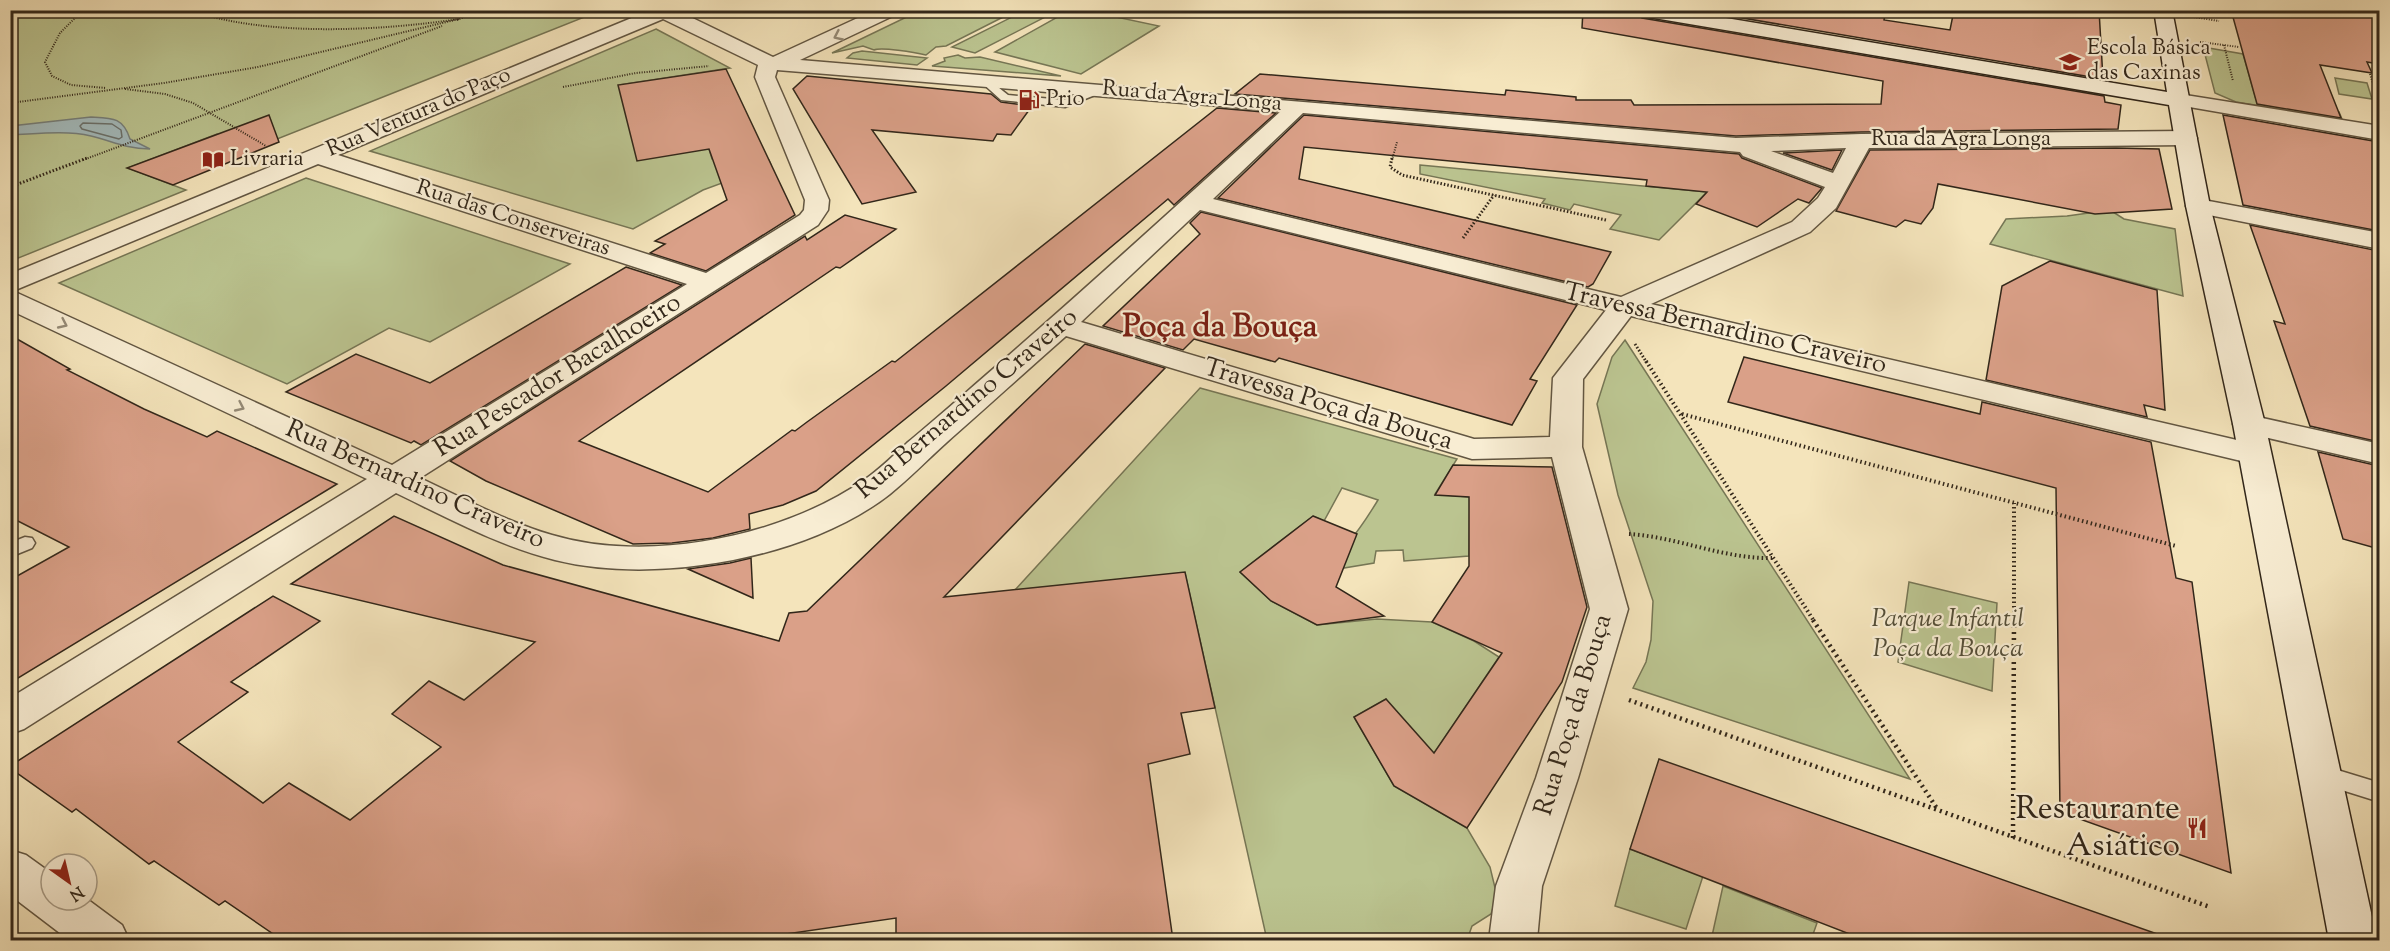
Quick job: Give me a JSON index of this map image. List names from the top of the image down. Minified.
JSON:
{"streets":{"street":["Rua da Agra Longa","Rua Ventura do Paço","Rua das Conserveiras","Travessa Bernardino Craveiro","Rua Pescador Bacalhoeiro","Rua Bernardino Craveiro","Travessa Poça da Bouça","Rua Poça da Bouça"]},"crossings":[["Rua da Agra Longa","Rua Ventura do Paço"],["Rua da Agra Longa","Rua Pescador Bacalhoeiro"],["Rua da Agra Longa","Rua Bernardino Craveiro"],["Rua da Agra Longa","Rua Poça da Bouça"],["Rua Ventura do Paço","Rua das Conserveiras"],["Rua das Conserveiras","Rua Pescador Bacalhoeiro"],["Travessa Bernardino Craveiro","Rua Bernardino Craveiro"],["Travessa Bernardino Craveiro","Rua Poça da Bouça"],["Rua Pescador Bacalhoeiro","Rua Bernardino Craveiro"],["Rua Bernardino Craveiro","Travessa Poça da Bouça"],["Travessa Poça da Bouça","Rua Poça da Bouça"]],"districts":["Poça da Bouça"],"parks":["Parque Infantil Poça da Bouça"],"places":{"school or university":["Escola Básica das Caxinas"],"fuel station":["Prio"],"library":["Livraria"],"restaurant":["Restaurante Asiático"]},"north":"bottom right"}
